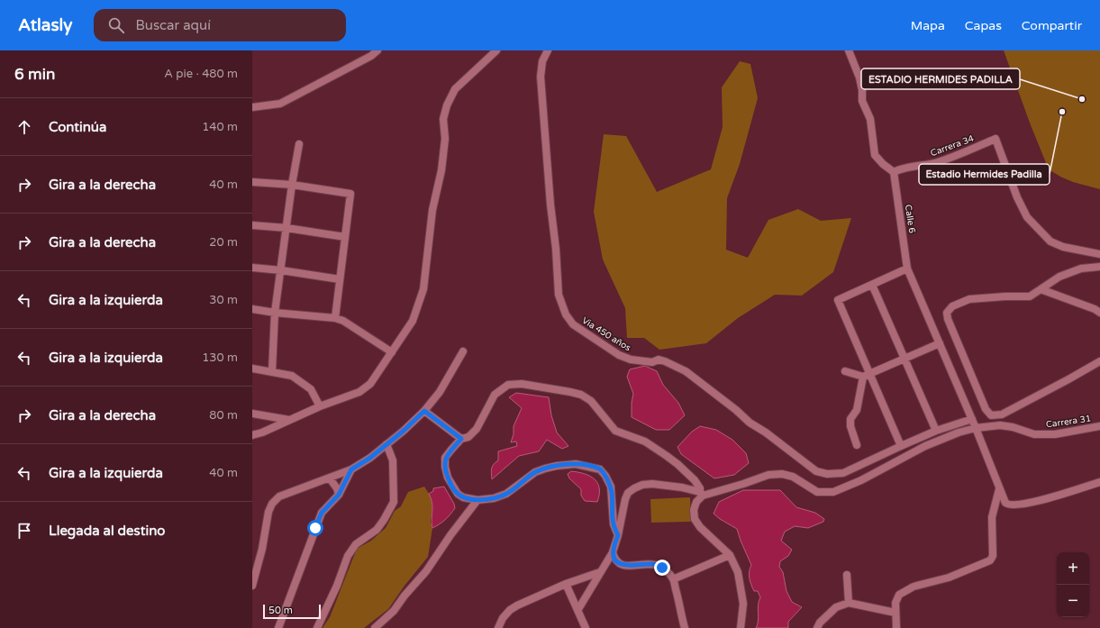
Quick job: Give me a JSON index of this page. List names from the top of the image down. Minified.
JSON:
{"streets":{"street":["Carrera 34","Calle 6","Via 450 años","Carrera 31"]},"crossings":[["Carrera 34","Calle 6"],["Calle 6","Via 450 años"],["Calle 6","Carrera 31"]],"places":["ESTADIO HERMIDES PADILLA","Estadio Hermides Padilla"],"scale_bar":"50 m","page":{"header":"Atlasly","search":"Buscar aquí","nav":["Mapa","Capas","Compartir"],"heading":["6 min","A pie · 480 m"],"list":[["Continúa","140 m"],["Gira a la derecha","40 m"],["Gira a la derecha","20 m"],["Gira a la izquierda","30 m"],["Gira a la izquierda","130 m"],["Gira a la derecha","80 m"],["Gira a la izquierda","40 m"],"Llegada al destino"],"map_buttons":["+","−"],"scale":"50 m"}}
